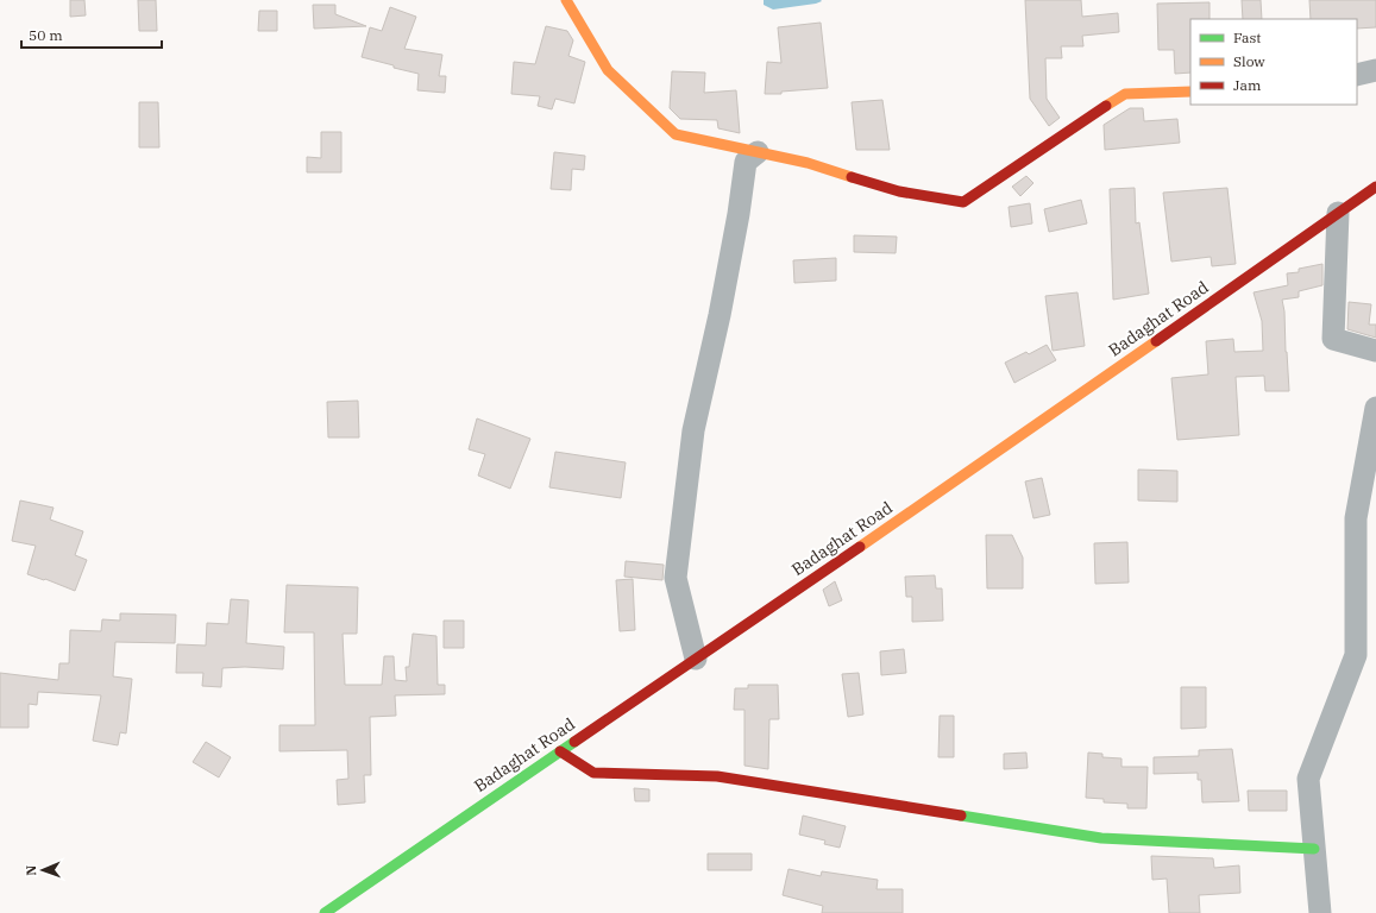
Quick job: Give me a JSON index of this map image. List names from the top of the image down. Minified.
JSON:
{"streets":{"street":["Badaghat Road"]},"legend":["Fast","Slow","Jam"],"scale_bar":"50 m","north":"left"}
